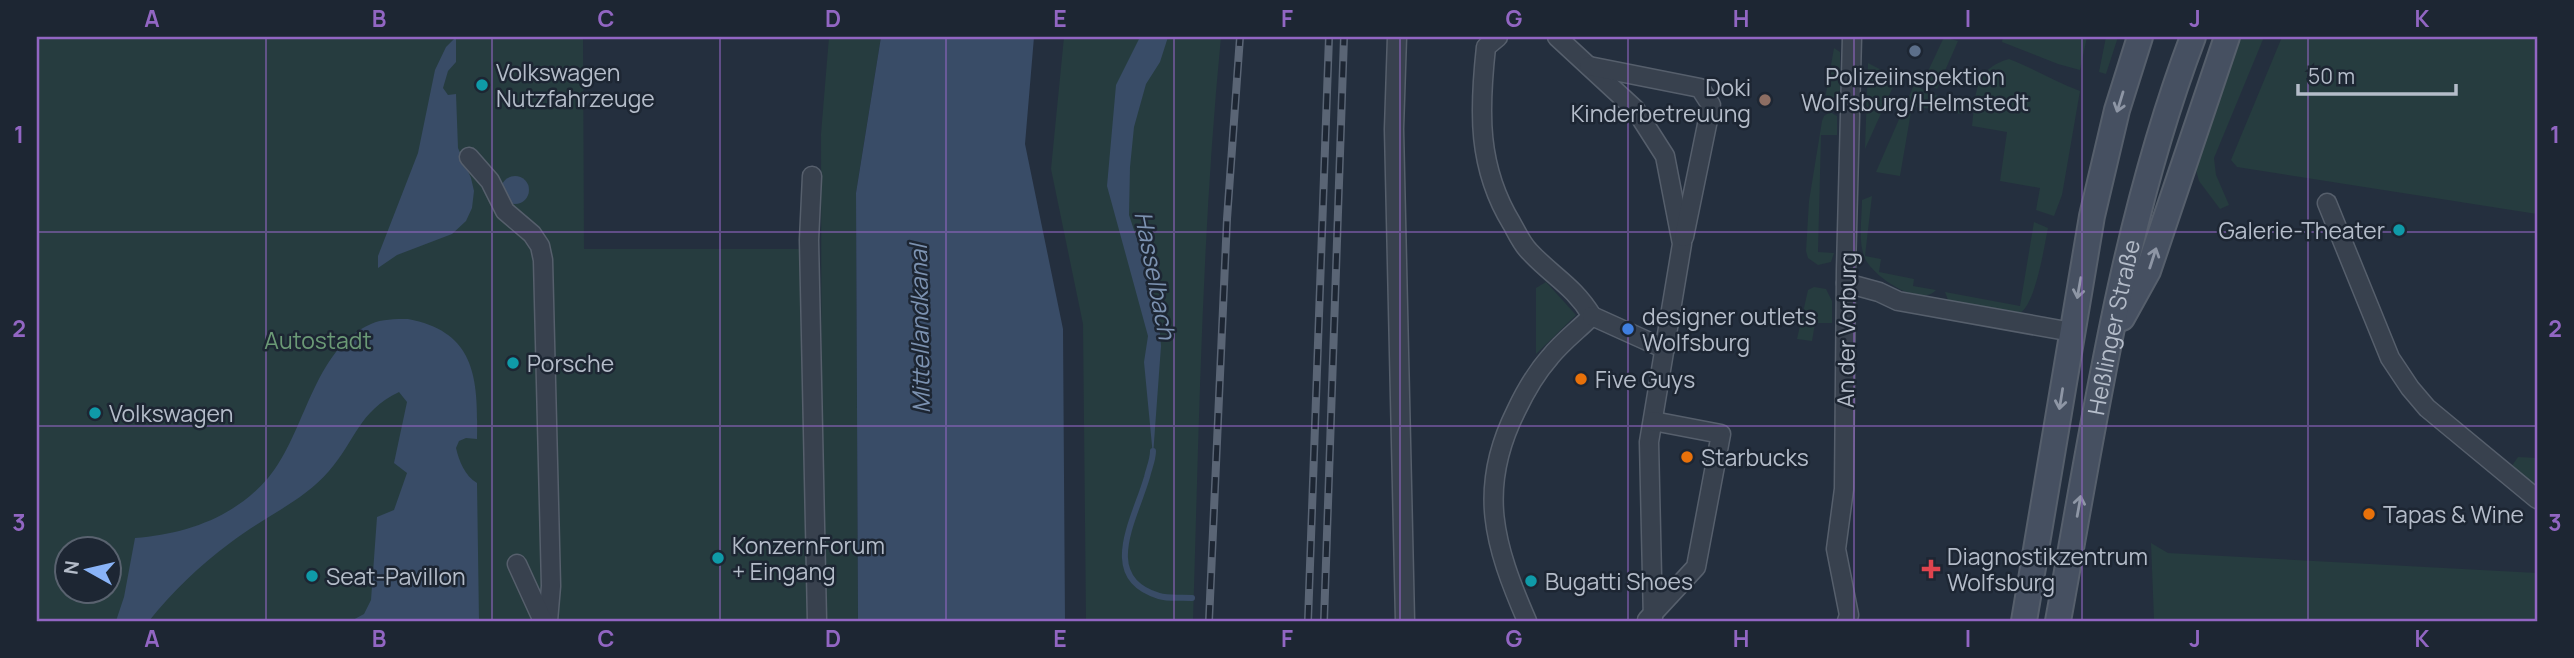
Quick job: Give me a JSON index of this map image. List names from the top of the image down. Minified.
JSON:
{"streets":{"main road":["Heßlinger Straße"],"street":["An der Vorburg"]},"crossings":[["Heßlinger Straße","An der Vorburg"]],"water":["Hasselbach","Mittellandkanal"],"parks":["Autostadt"],"places":{"other":["Polizeiinspektion Wolfsburg/Helmstedt","Volkswagen Nutzfahrzeuge","Doki Kinderbetreuung","Galerie-Theater","designer outlets Wolfsburg","Porsche","Five Guys","Volkswagen","Starbucks","Tapas & Wine","KonzernForum + Eingang","Seat-Pavillon","Bugatti Shoes"],"health":["Diagnostikzentrum Wolfsburg"]},"scale_bar":"50 m","north":"left","grid":{"columns":["A","B","C","D","E","F","G","H","I","J","K"],"rows":["1","2","3"]}}
